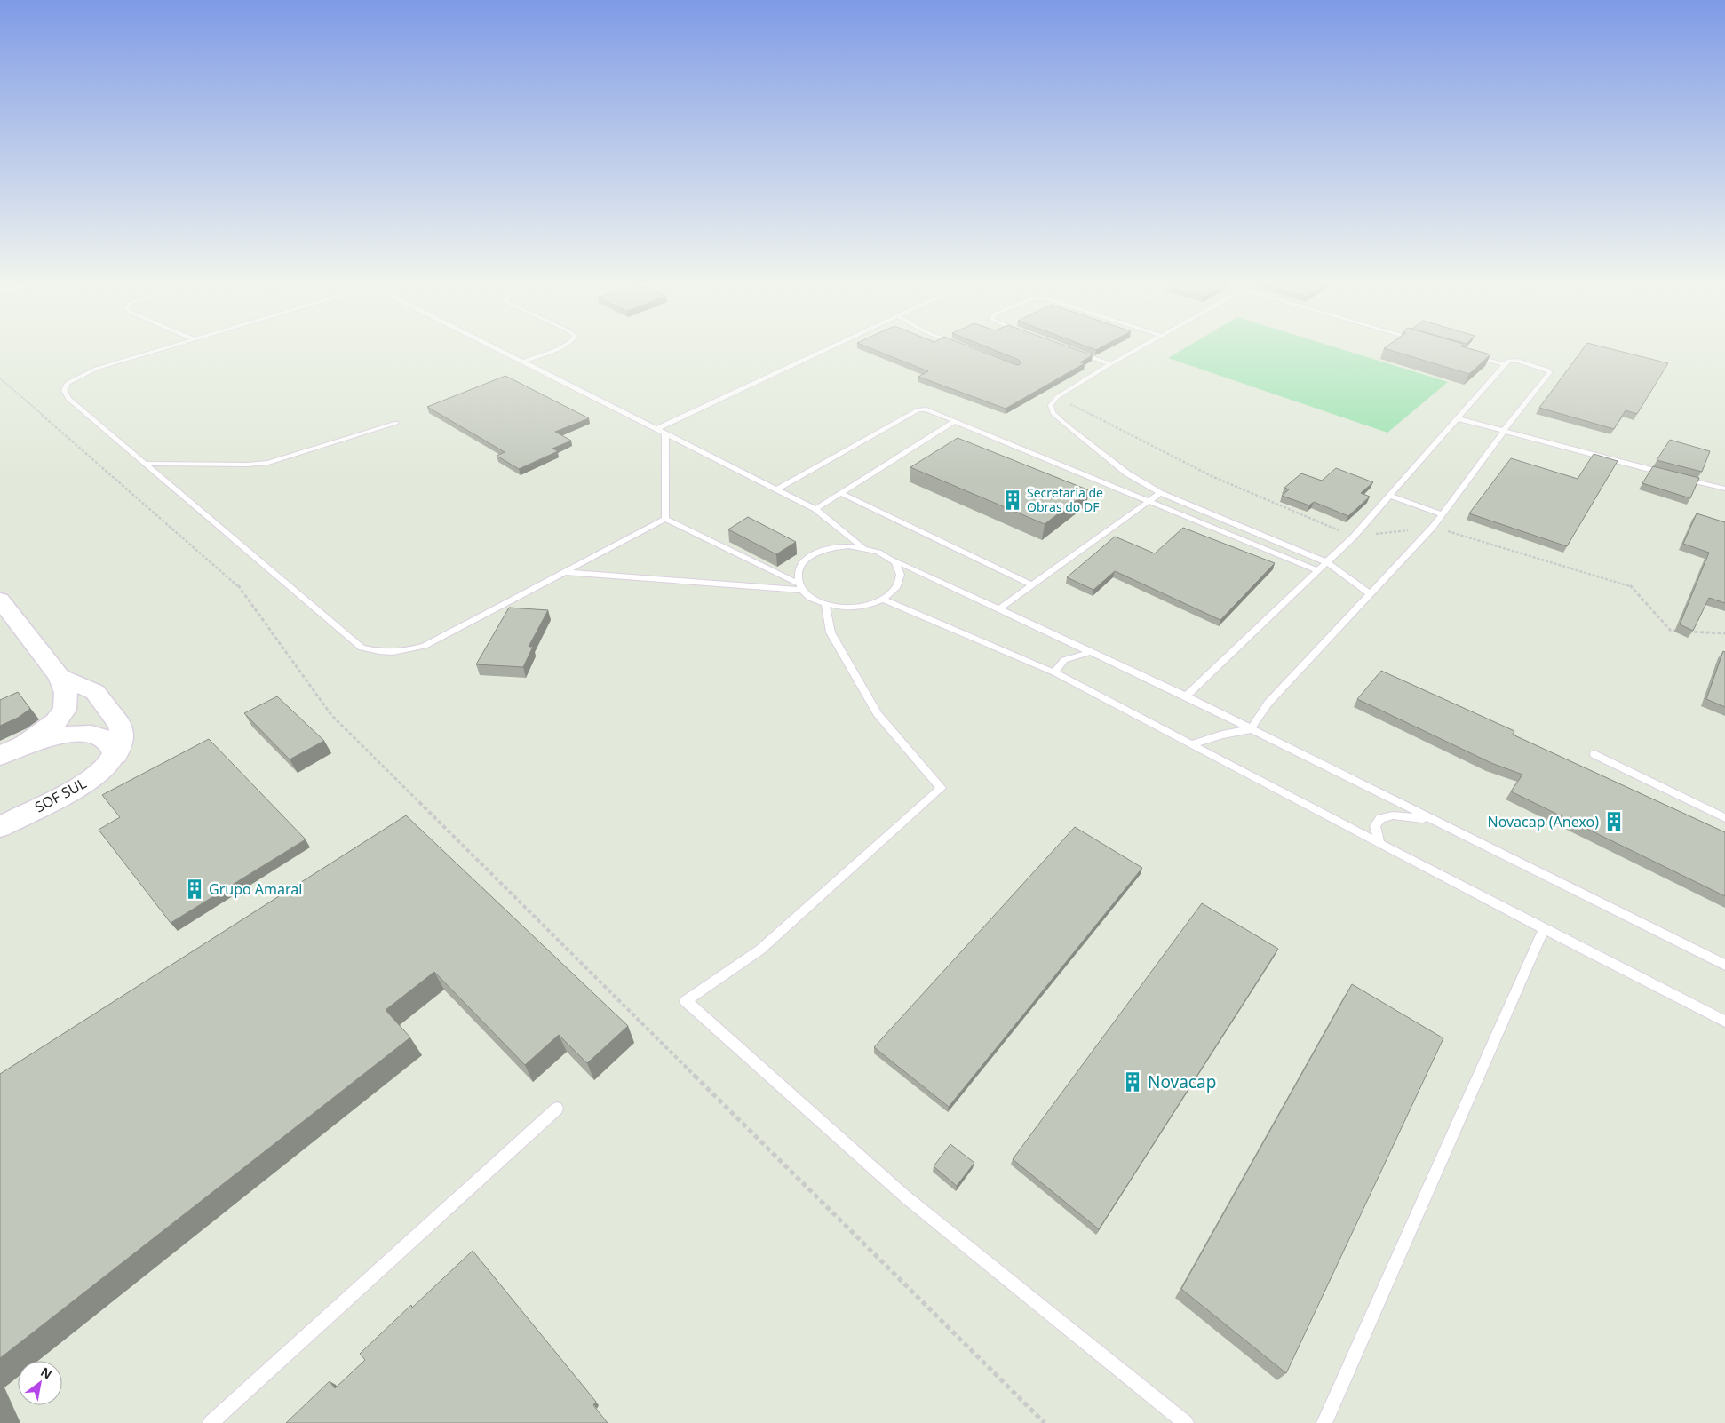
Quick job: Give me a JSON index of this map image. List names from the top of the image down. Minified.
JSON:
{"streets":{"street":["SOF SUL"]},"places":{"building":["Secretaria de Obras do DF","Novacap (Anexo)","Grupo Amaral","Novacap"]},"north":"top right"}
